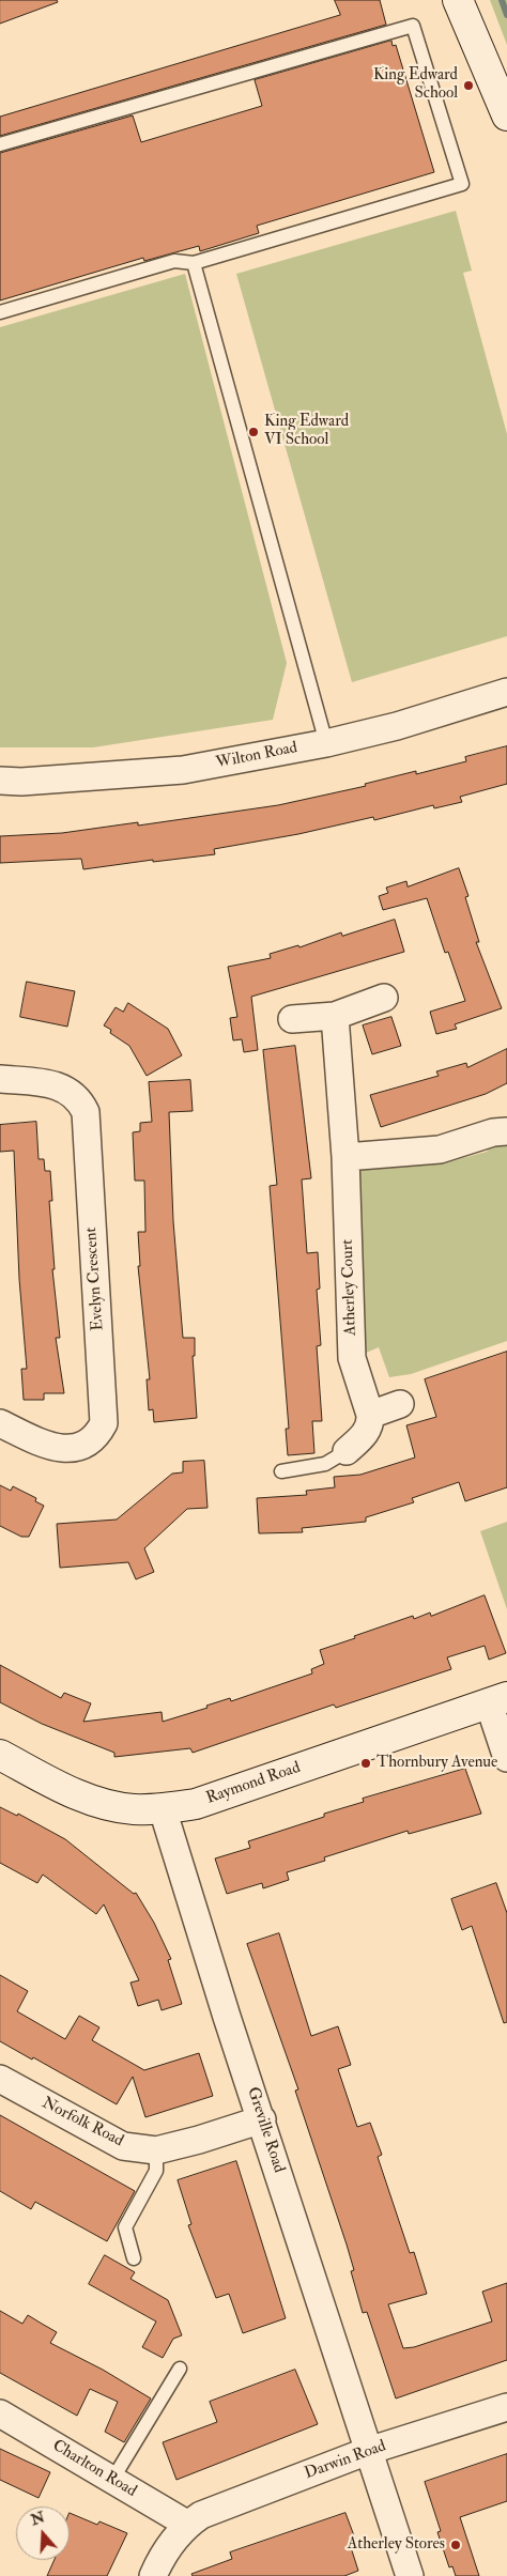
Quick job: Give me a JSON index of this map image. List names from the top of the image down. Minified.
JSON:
{"streets":{"street":["Wilton Road","Evelyn Crescent","Atherley Court","Raymond Road","Norfolk Road","Greville Road","Darwin Road","Charlton Road"]},"crossings":[["Raymond Road","Greville Road"],["Norfolk Road","Greville Road"],["Greville Road","Darwin Road"],["Darwin Road","Charlton Road"]],"places":["King Edward School","King Edward VI School","Thornbury Avenue","Atherley Stores"],"north":"top"}
